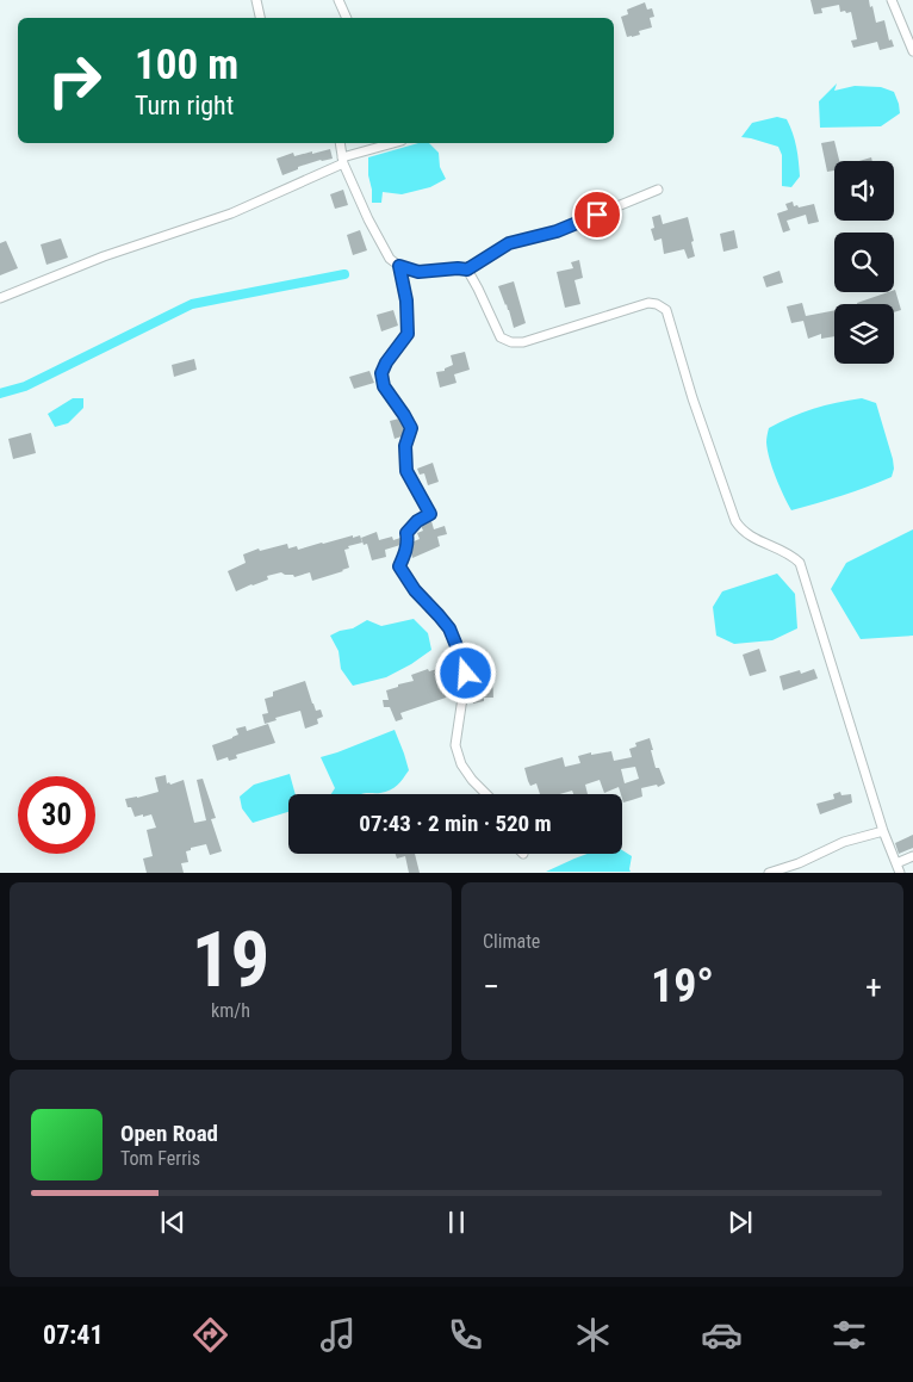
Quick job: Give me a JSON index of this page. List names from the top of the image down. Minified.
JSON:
{"page":{"turn":["100 m","Turn right"],"limit":"30","trip":"07:43 · 2 min · 520 m","tile":[["19","km/h"],"Climate"],"heat":["−","19°","+"],"song":["Open Road","Tom Ferris"],"tabs":"07:41"}}
